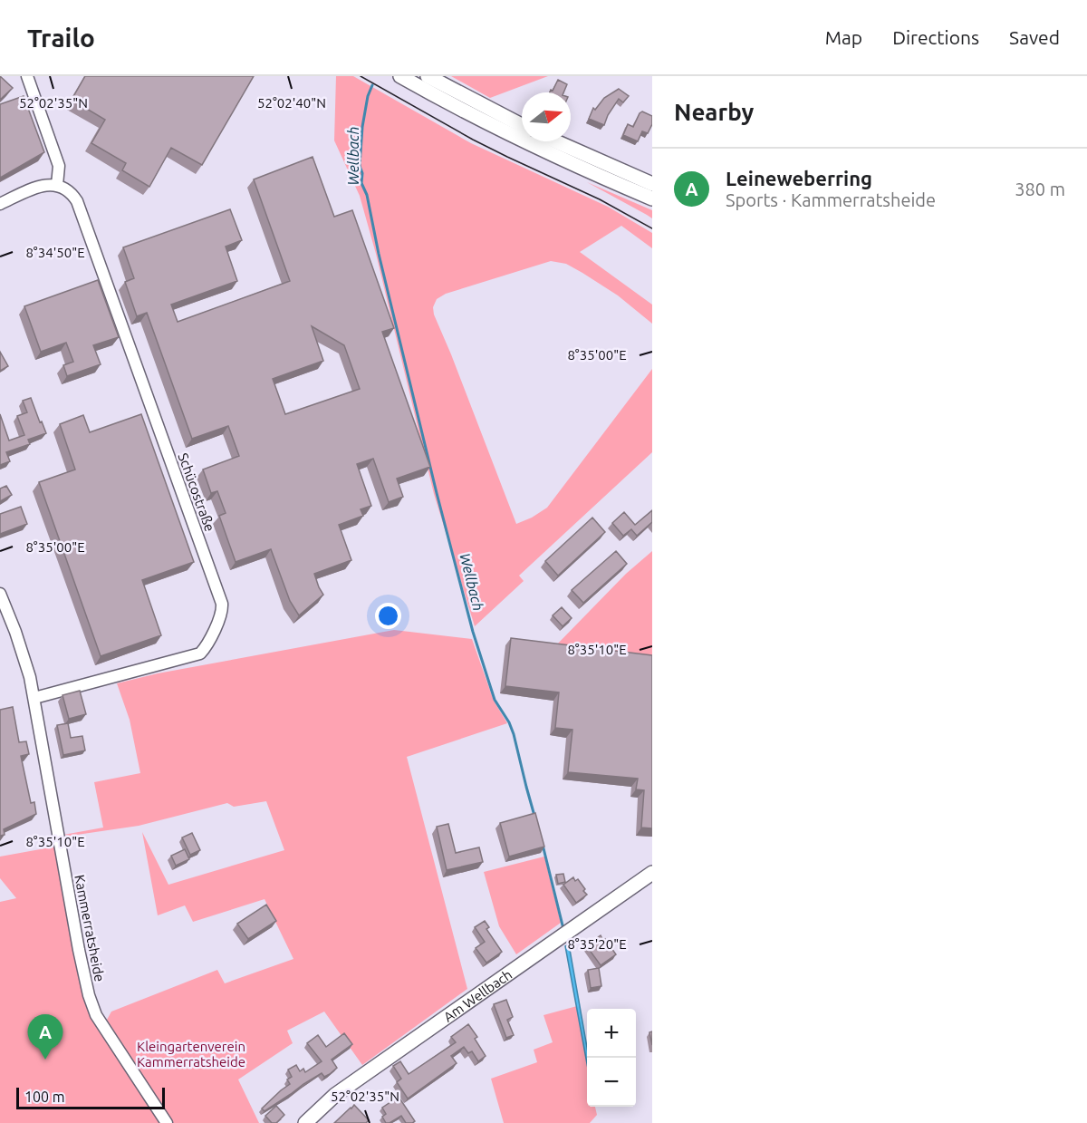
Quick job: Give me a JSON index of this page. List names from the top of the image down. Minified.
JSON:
{"streets":{"main road":["Am Wellbach"],"street":["Schücostraße","Kammerratsheide"]},"crossings":[["Schücostraße","Kammerratsheide"]],"water":["Wellbach"],"parks":["Kleingartenverein Kammerratsheide"],"scale_bar":"100 m","north":"right","page":{"header":"Trailo","nav":["Map","Directions","Saved"],"heading":"Nearby","list":[{"mark":"A","name":"Leineweberring","note":"Sports · Kammerratsheide","value":"380 m"}],"map_buttons":["+","−"],"pins":"A","scale":"100 m"},"coordinates":["52°02'35\"N","52°02'40\"N","8°34'50\"E","8°35'00\"E","8°35'10\"E","8°35'20\"E"]}
